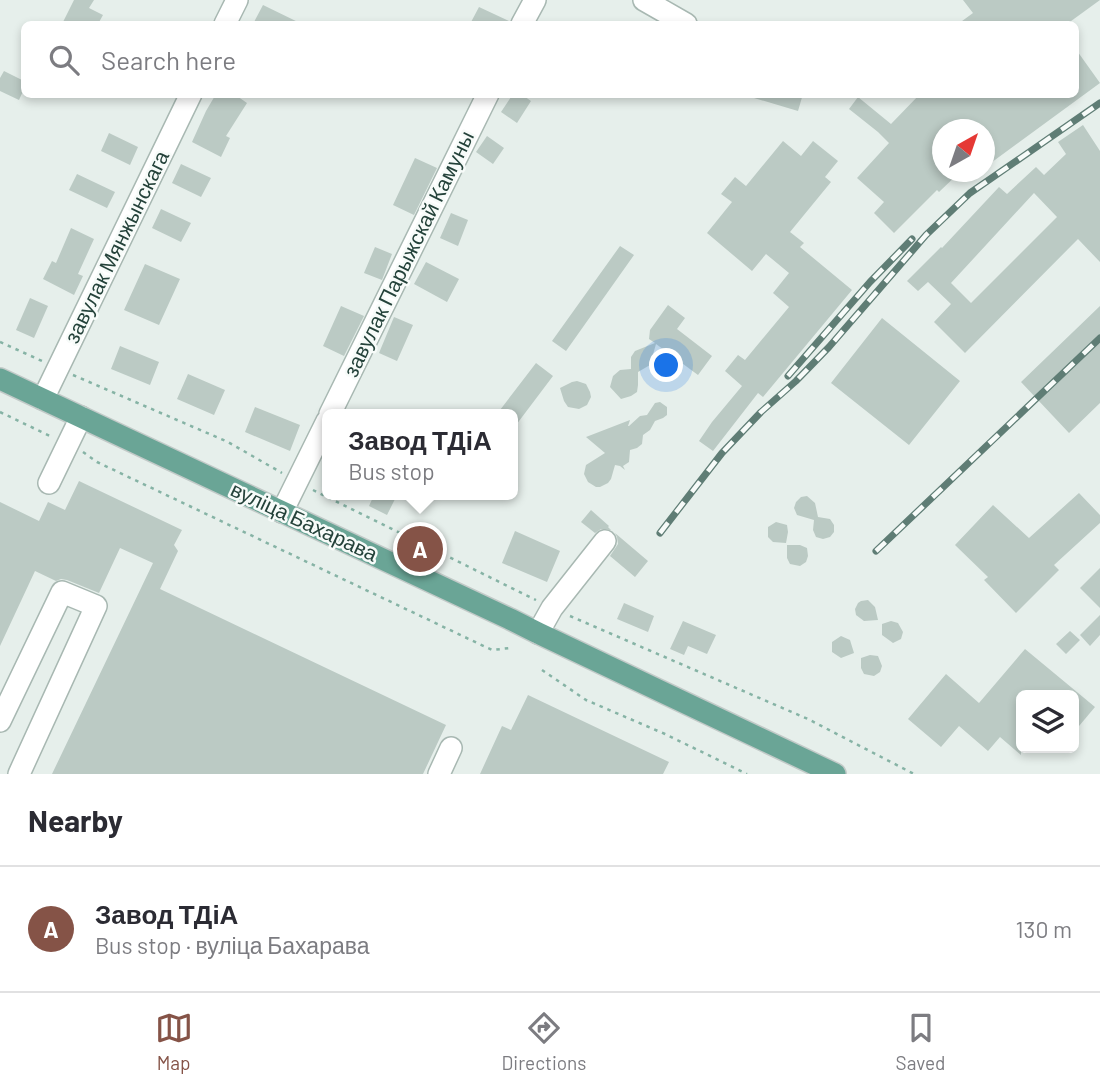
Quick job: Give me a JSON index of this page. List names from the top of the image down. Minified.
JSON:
{"streets":{"main road":["вуліца Бахарава"],"street":["завулак Мянжынскага","завулак Парыжскай Камуны"]},"crossings":[["завулак Мянжынскага","вуліца Бахарава"]],"north":"top right","page":{"search":"Search here","popup":["Завод ТДіА","Bus stop"],"pins":"A","heading":"Nearby","list":[{"mark":"A","name":"Завод ТДіА","note":"Bus stop · вуліца Бахарава","value":"130 m"}],"nav":["Map","Directions","Saved"]}}
